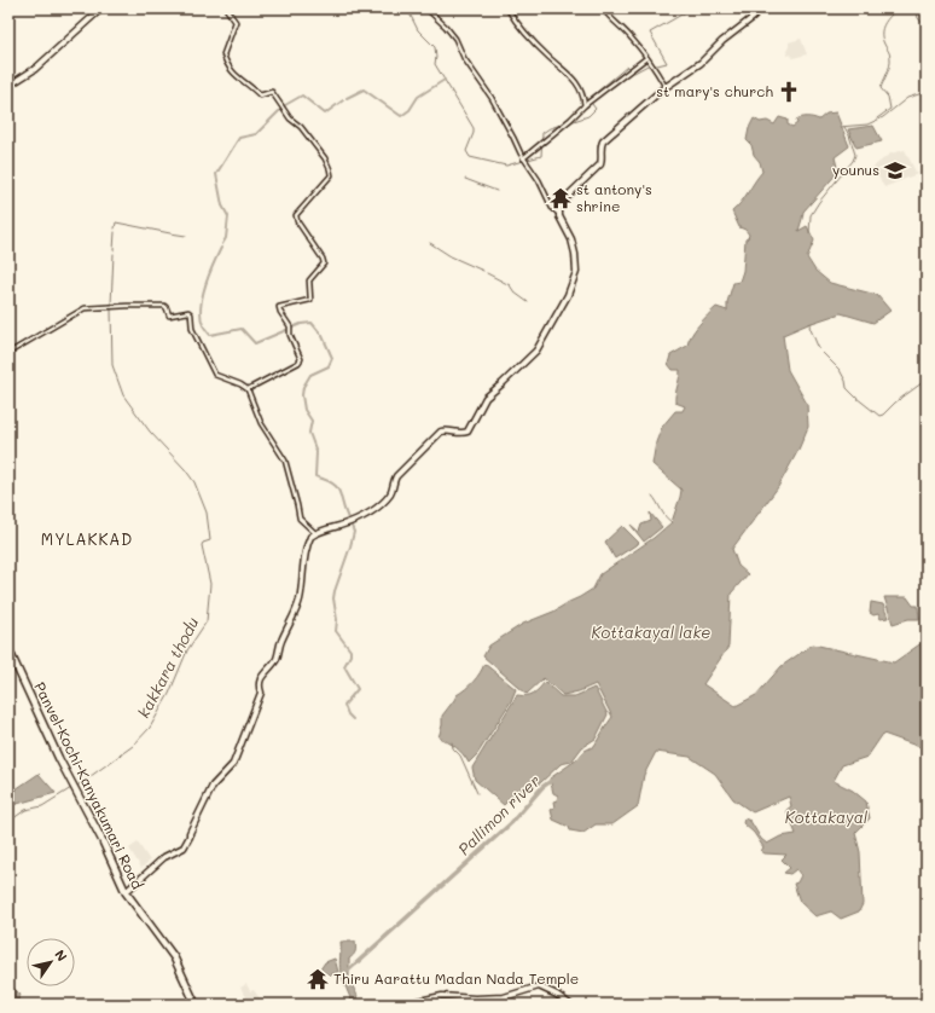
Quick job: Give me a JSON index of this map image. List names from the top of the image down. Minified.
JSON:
{"streets":{"highway":["Panvel-Kochi-Kanyakumari Road"]},"districts":["MYLAKKAD"],"water":["Kottakayal lake","kakkara thodu","Pallimon river","Kottakayal"],"places":{"church":["st mary's church"],"school or university":["younus"],"temple":["st antony's shrine","Thiru Aarattu Madan Nada Temple"]},"north":"top right"}
